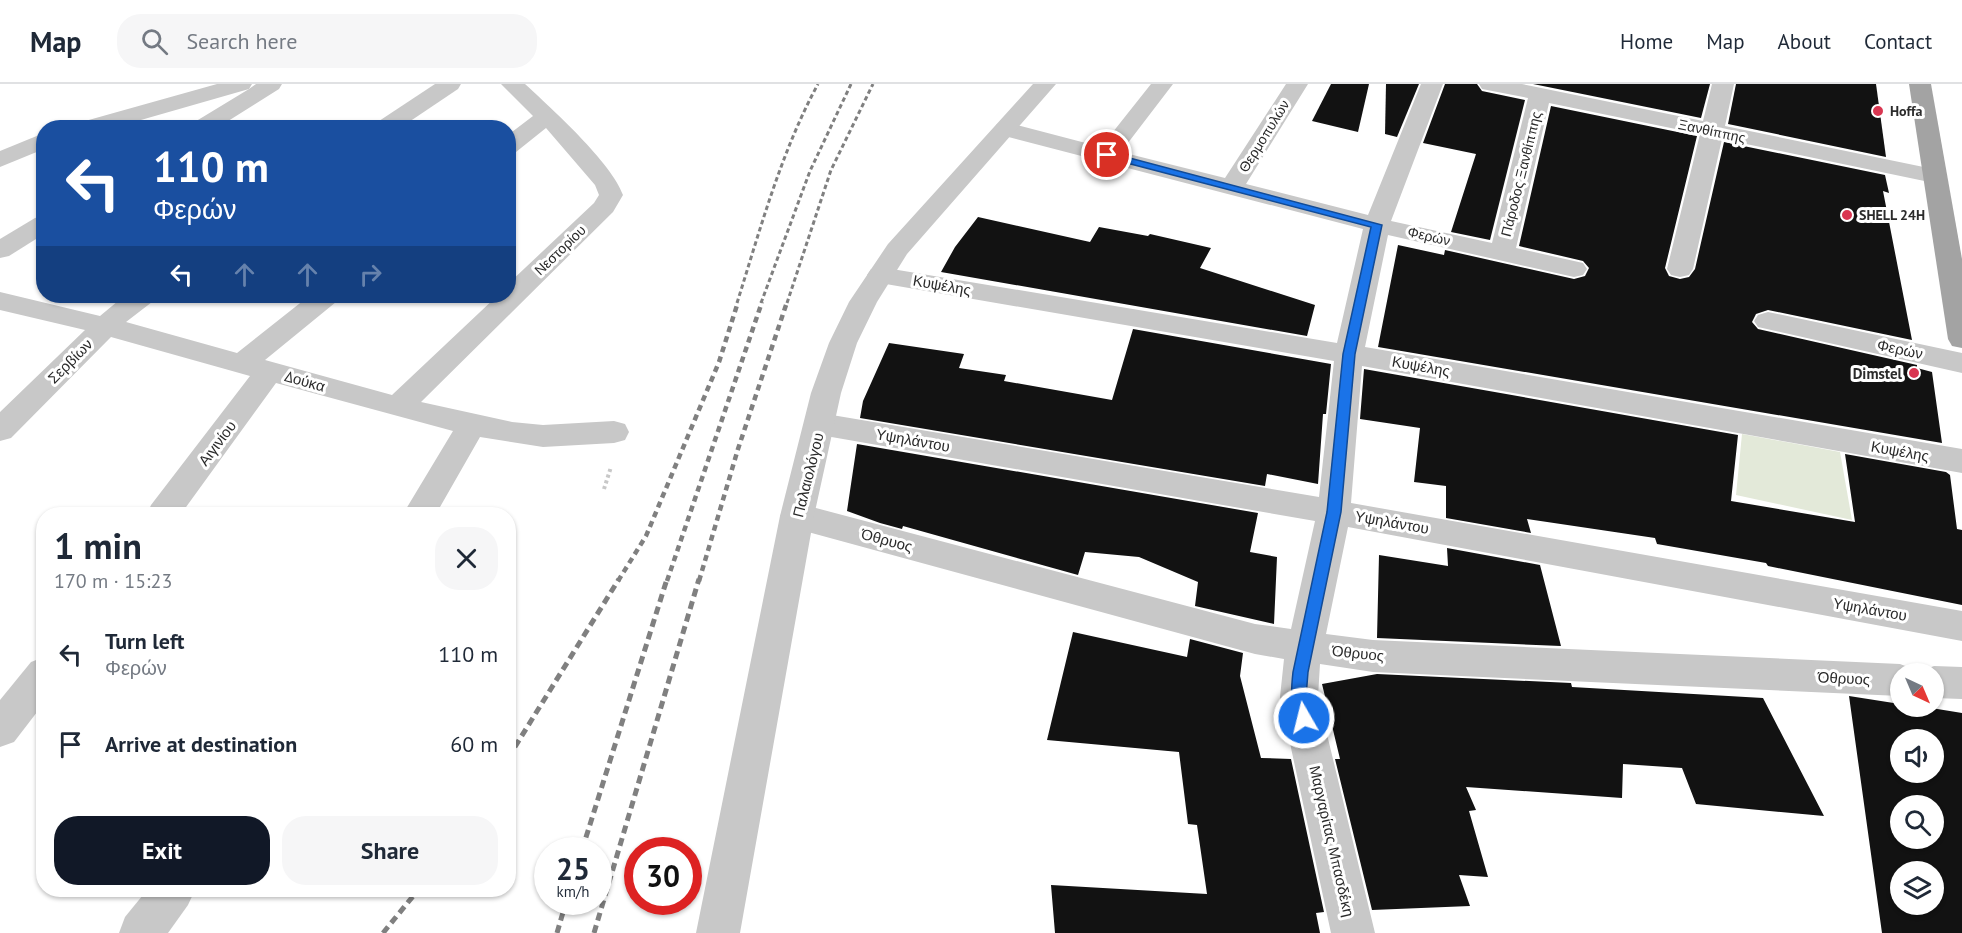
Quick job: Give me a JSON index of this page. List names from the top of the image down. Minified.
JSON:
{"streets":{"street":["Ξανθίππης","Θερμοπυλών","Πάροδος Ξανθίππης","Φερών","Νεστορίου","Κυψέλης","Σερβίων","Δούκα","Υψηλάντου","Αιγινίου","Παλαιολόγου","Όθρυος","Μαργαρίτας Μπασδέκη"]},"crossings":[["Ξανθίππης","Πάροδος Ξανθίππης"],["Θερμοπυλών","Φερών"],["Πάροδος Ξανθίππης","Φερών"],["Φερών","Παλαιολόγου"],["Φερών","Μαργαρίτας Μπασδέκη"],["Νεστορίου","Δούκα"],["Κυψέλης","Παλαιολόγου"],["Κυψέλης","Μαργαρίτας Μπασδέκη"],["Σερβίων","Δούκα"],["Δούκα","Αιγινίου"],["Υψηλάντου","Παλαιολόγου"],["Υψηλάντου","Μαργαρίτας Μπασδέκη"],["Παλαιολόγου","Όθρυος"],["Όθρυος","Μαργαρίτας Μπασδέκη"]],"places":["Hoffa","SHELL 24H","Dimstel"],"north":"bottom right","page":{"header":"Map","search":"Search here","nav":["Home","Map","About","Contact"],"turn":["110 m","Φερών"],"heading":["1 min","170 m · 15:23"],"list":[{"name":"Turn left","note":"Φερών","value":"110 m"},{"name":"Arrive at destination","value":"60 m"}],"buttons":["Exit","Share"],"speed":"25 km/h","limit":"30"}}
